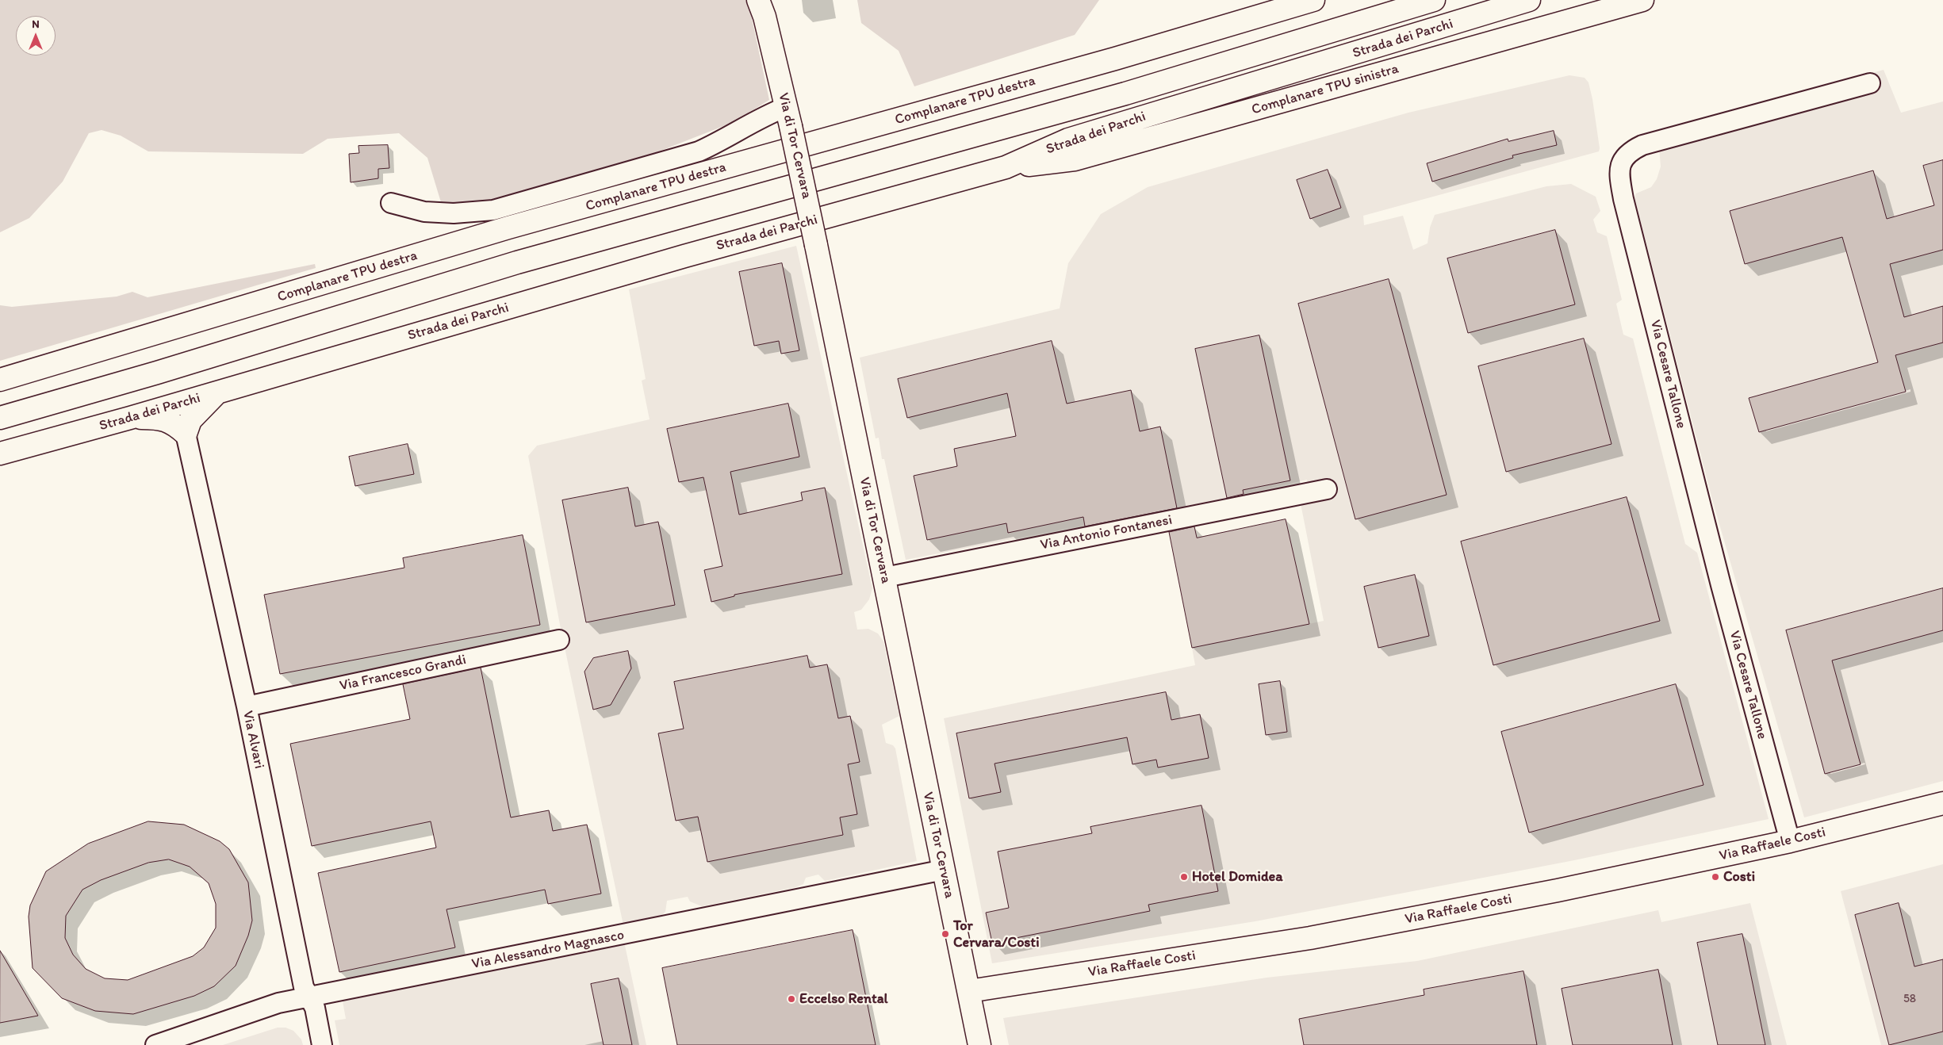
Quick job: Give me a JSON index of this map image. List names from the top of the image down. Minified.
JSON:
{"streets":{"main road":["Strada dei Parchi","Complanare TPU sinistra","Complanare TPU destra","Via di Tor Cervara","Via Raffaele Costi"],"street":["Via Cesare Tallone","Via Antonio Fontanesi","Via Francesco Grandi","Via Alvari","Via Alessandro Magnasco"]},"crossings":[["Strada dei Parchi","Complanare TPU sinistra"],["Via di Tor Cervara","Via Antonio Fontanesi"],["Via di Tor Cervara","Via Raffaele Costi"],["Via di Tor Cervara","Via Alessandro Magnasco"],["Via Cesare Tallone","Via Raffaele Costi"],["Via Francesco Grandi","Via Alvari"],["Via Alvari","Via Alessandro Magnasco"]],"places":["Hotel Domidea","Costi","Tor Cervara/Costi","Eccelso Rental"],"house_numbers":["58"],"north":"top"}
